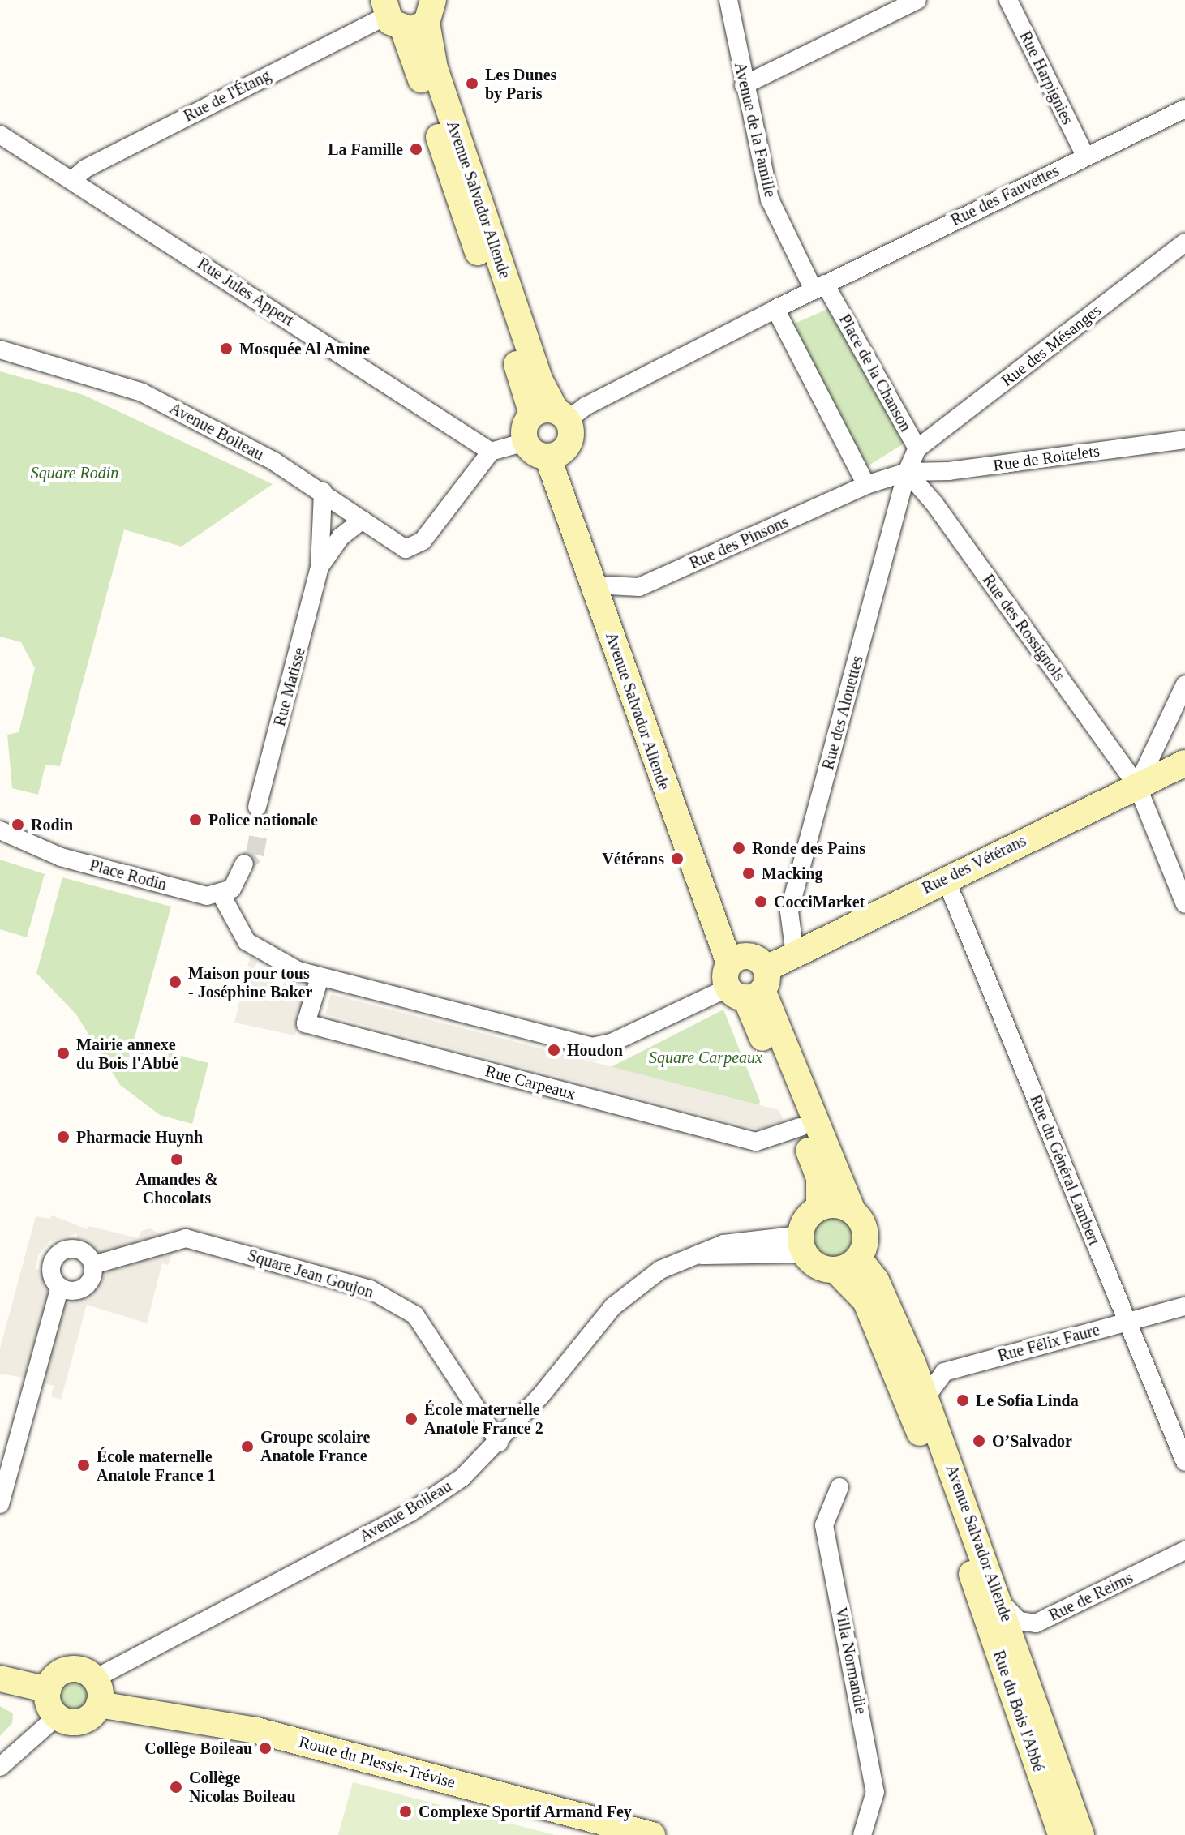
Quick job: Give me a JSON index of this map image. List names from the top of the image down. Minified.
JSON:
{"streets":{"main road":["Avenue Salvador Allende","Rue des Vétérans","Rue du Bois l'Abbé","Route du Plessis-Trévise"],"street":["Rue Harpignies","Rue de l'Étang","Avenue de la Famille","Rue des Fauvettes","Rue Jules Appert","Rue des Mésanges","Place de la Chanson","Avenue Boileau","Rue de Roitelets","Rue des Pinsons","Rue des Rossignols","Rue Matisse","Rue des Alouettes","Place Rodin","Rue Carpeaux","Rue du Général Lambert","Square Jean Goujon","Rue Félix Faure","Rue de Reims","Villa Normandie"]},"crossings":[["Rue Harpignies","Rue des Fauvettes"],["Rue de l'Étang","Avenue Salvador Allende"],["Rue de l'Étang","Rue Jules Appert"],["Avenue de la Famille","Rue des Fauvettes"],["Avenue de la Famille","Place de la Chanson"],["Rue des Fauvettes","Place de la Chanson"],["Avenue Salvador Allende","Avenue Boileau"],["Avenue Salvador Allende","Rue des Pinsons"],["Avenue Salvador Allende","Rue des Vétérans"],["Avenue Salvador Allende","Rue Carpeaux"],["Avenue Salvador Allende","Rue Félix Faure"],["Avenue Salvador Allende","Rue de Reims"],["Avenue Salvador Allende","Rue du Bois l'Abbé"],["Rue Jules Appert","Avenue Boileau"],["Rue des Mésanges","Place de la Chanson"],["Place de la Chanson","Rue de Roitelets"],["Place de la Chanson","Rue des Rossignols"],["Place de la Chanson","Rue des Alouettes"],["Avenue Boileau","Square Jean Goujon"],["Avenue Boileau","Rue du Bois l'Abbé"],["Avenue Boileau","Route du Plessis-Trévise"],["Rue de Roitelets","Rue des Rossignols"],["Rue de Roitelets","Rue des Alouettes"],["Rue des Rossignols","Rue des Alouettes"],["Rue des Rossignols","Rue des Vétérans"],["Rue des Alouettes","Rue des Vétérans"],["Rue des Vétérans","Rue du Général Lambert"],["Rue du Général Lambert","Rue Félix Faure"]],"parks":["Square Rodin","Square Carpeaux"],"places":["Les Dunes by Paris","La Famille","Mosquée Al Amine","Police nationale","Rodin","Ronde des Pains","Vétérans","Macking","CocciMarket","Maison pour tous - Joséphine Baker","Houdon","Mairie annexe du Bois l'Abbé","Pharmacie Huynh","Amandes & Chocolats","Le Sofia Linda","École maternelle Anatole France 2","O’Salvador","Groupe scolaire Anatole France","École maternelle Anatole France 1","Collège Boileau","Collège Nicolas Boileau","Complexe Sportif Armand Fey"]}
